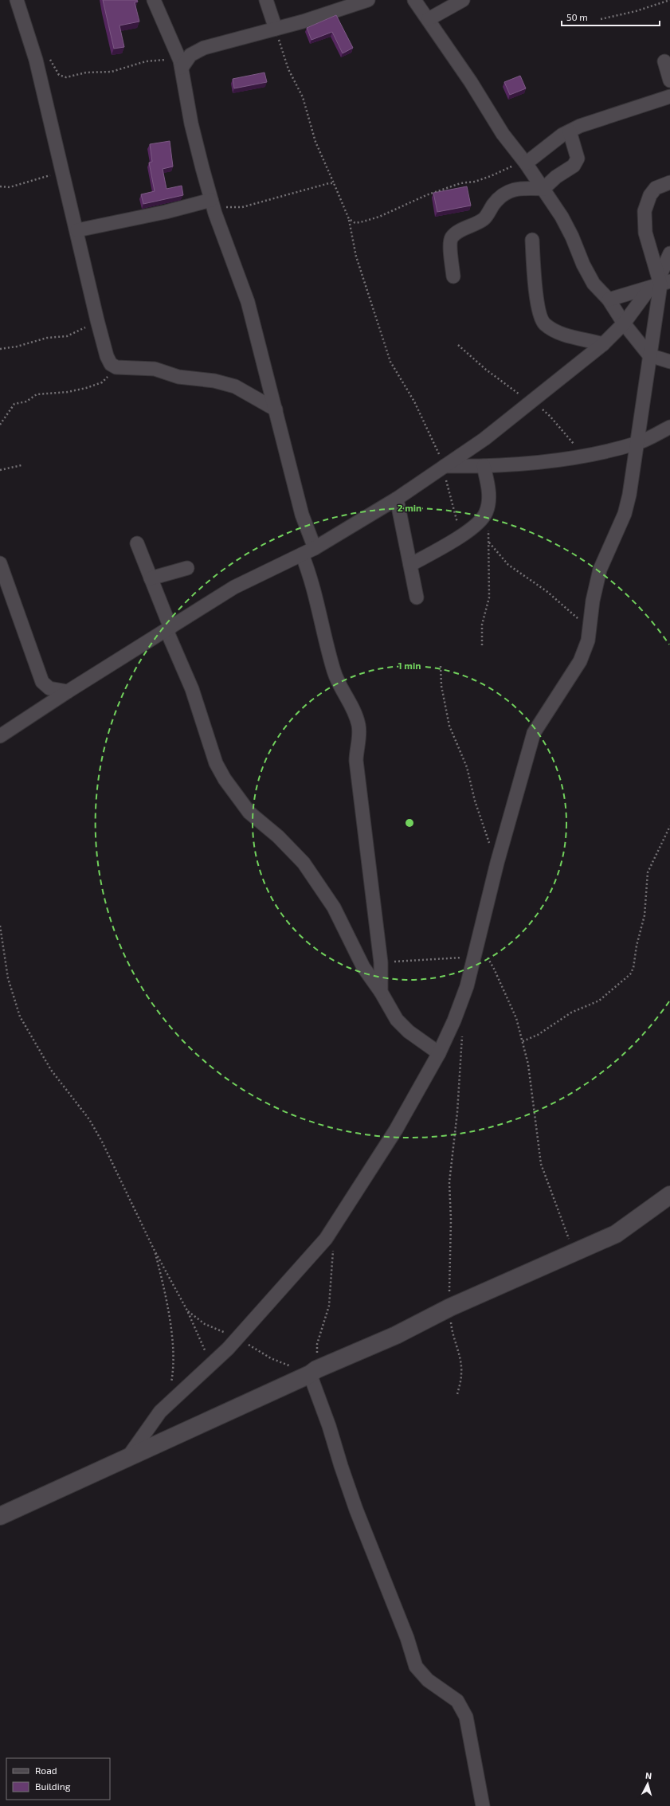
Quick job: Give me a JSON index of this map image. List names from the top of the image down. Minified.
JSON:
{"legend":["Road","Building"],"scale_bar":"50 m","north":"top","rings":["2 min","1 min"]}
